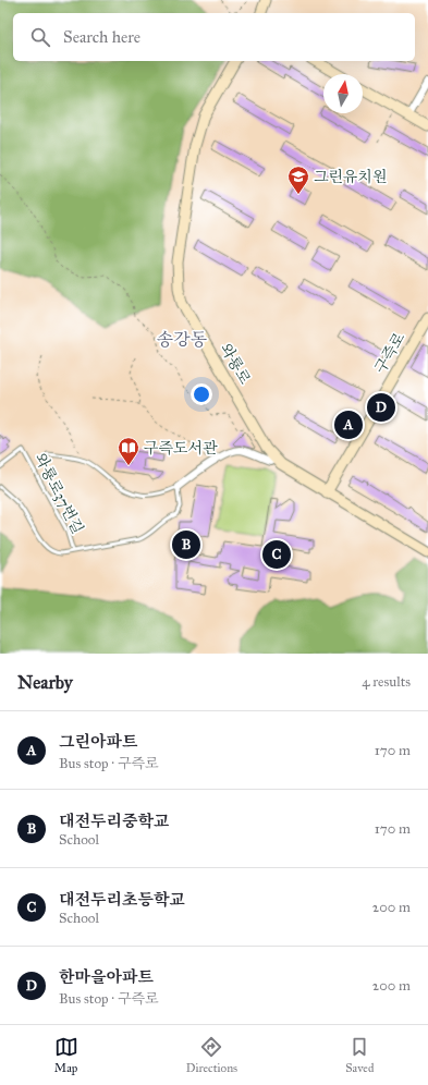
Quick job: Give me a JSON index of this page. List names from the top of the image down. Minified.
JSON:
{"streets":{"main road":["구즉로","와룡로"],"lane":["와룡로37번길"]},"crossings":[["구즉로","와룡로"]],"districts":["송강동"],"places":{"school or university":["그린유치원"],"library":["구즉도서관"]},"north":"top","page":{"search":"Search here","pins":["D","A","B","C"],"heading":["Nearby","4 results"],"list":[{"mark":"A","name":"그린아파트","note":"Bus stop · 구즉로","value":"170 m"},{"mark":"B","name":"대전두리중학교","note":"School","value":"170 m"},{"mark":"C","name":"대전두리초등학교","note":"School","value":"200 m"},{"mark":"D","name":"한마을아파트","note":"Bus stop · 구즉로","value":"200 m"}],"nav":["Map","Directions","Saved"]}}
